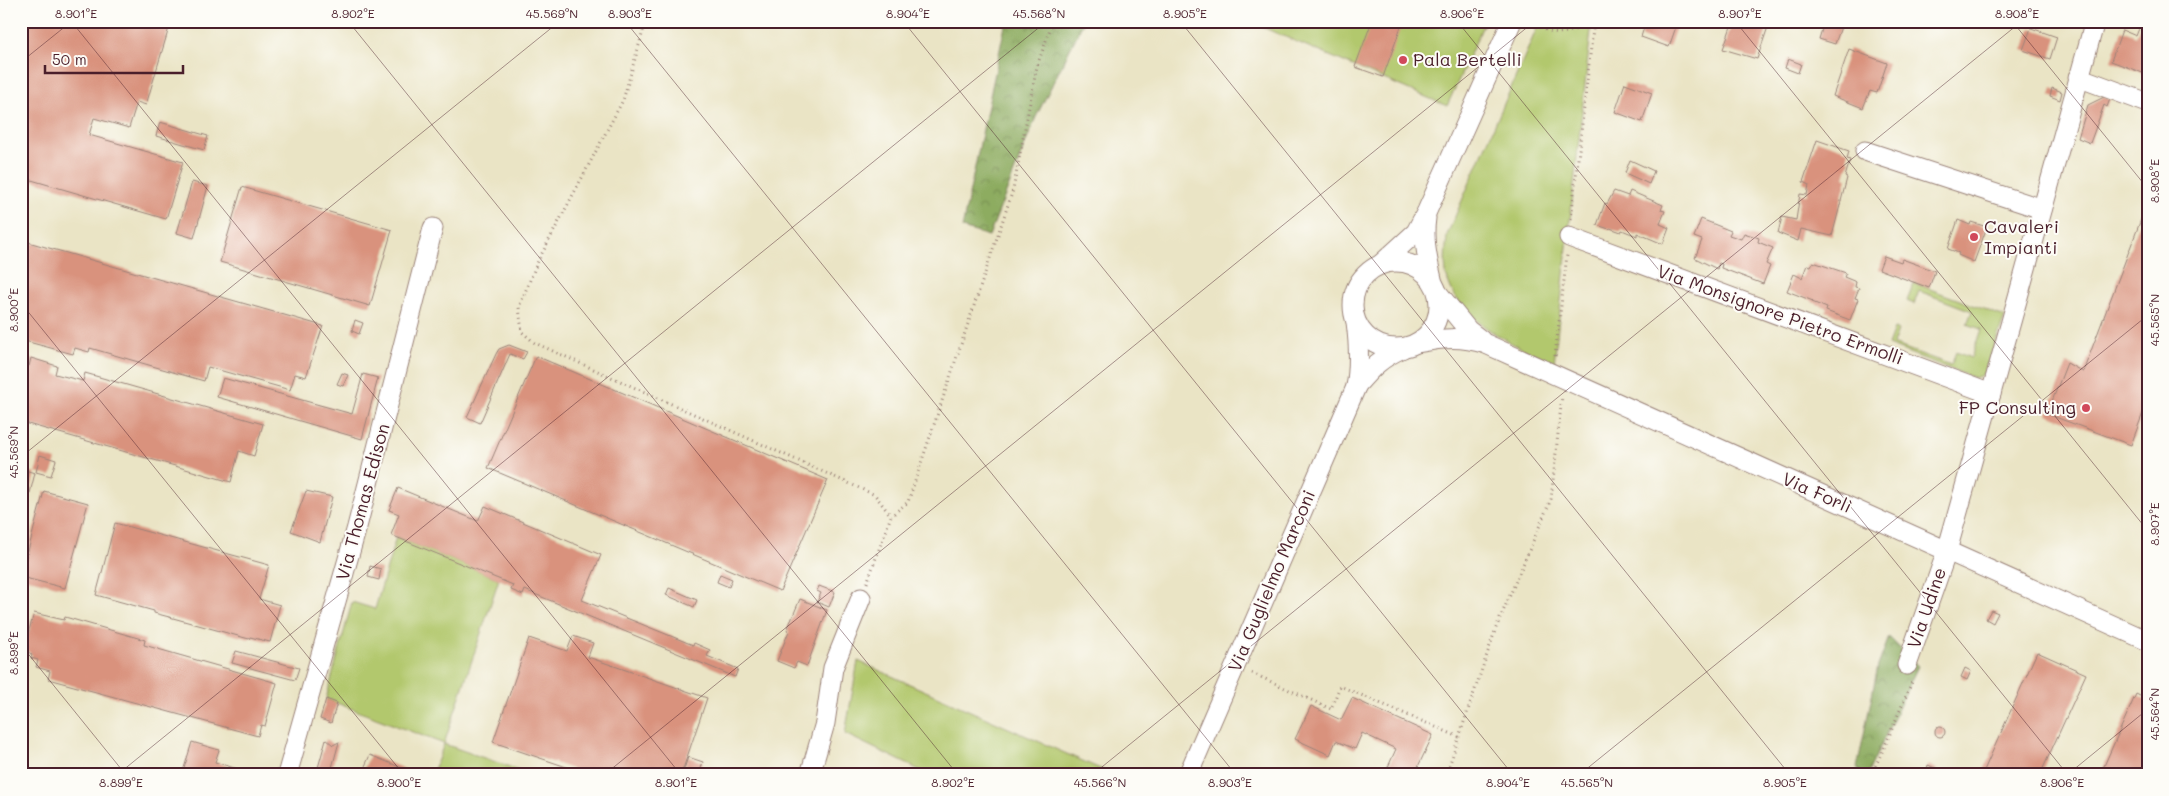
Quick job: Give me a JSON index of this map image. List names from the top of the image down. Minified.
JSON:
{"streets":{"street":["Via Monsignore Pietro Ermolli","Via Forlì","Via Thomas Edison","Via Guglielmo Marconi","Via Udine"]},"crossings":[["Via Monsignore Pietro Ermolli","Via Udine"],["Via Forlì","Via Guglielmo Marconi"],["Via Forlì","Via Udine"]],"places":["Pala Bertelli","Cavaleri Impianti","FP Consulting"],"scale_bar":"50 m","coordinates":["8.901°E","8.902°E","45.569°N","8.903°E","8.904°E","45.568°N","8.905°E","8.906°E","8.907°E","8.908°E","8.900°E","45.565°N","8.899°E","45.564°N","45.566°N"]}
